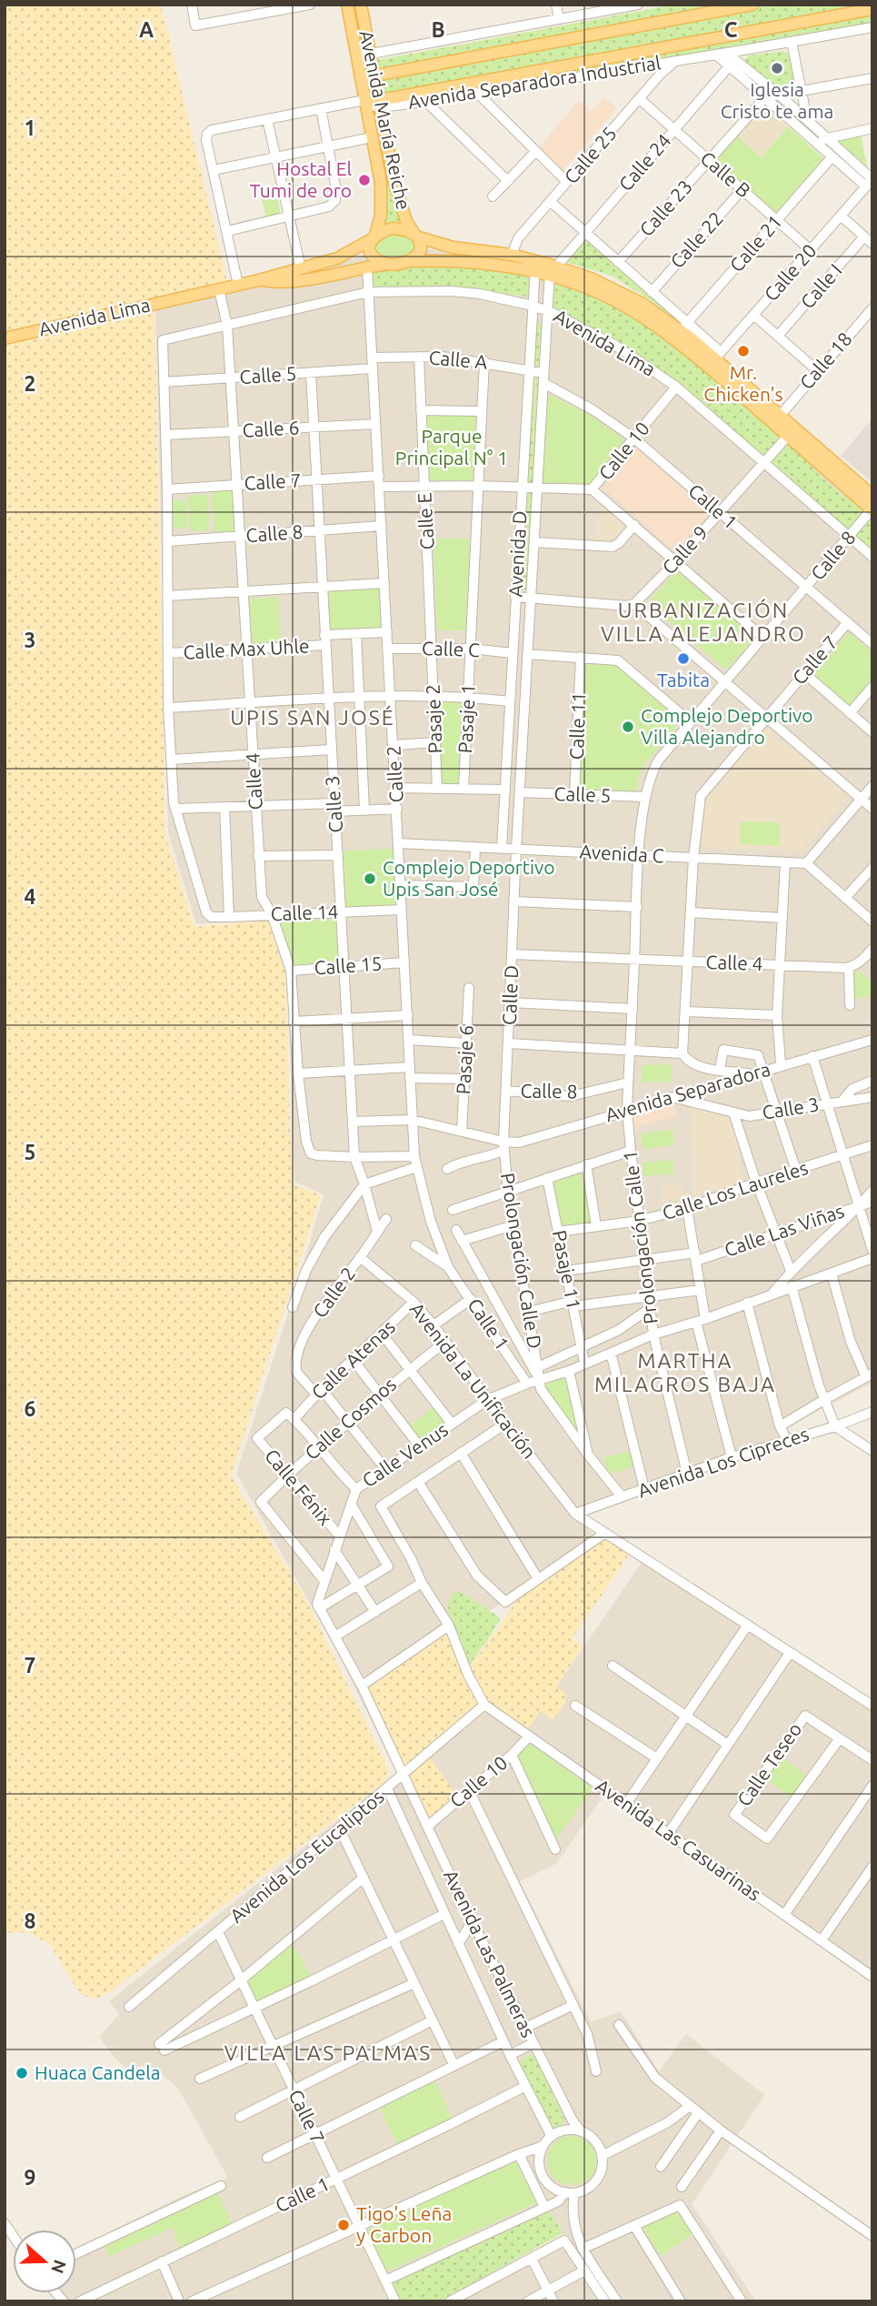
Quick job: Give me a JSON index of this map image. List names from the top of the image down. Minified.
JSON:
{"streets":{"main road":["Avenida Separadora Industrial","Avenida María Reiche","Avenida Lima"],"street":["Calle 25","Calle 24","Calle B","Calle 23","Calle 22","Calle 21","Calle 20","Calle I","Calle A","Calle 18","Calle 5","Calle 6","Calle 10","Calle 7","Calle 1","Calle E","Calle 8","Calle 9","Avenida D","Calle Max Uhle","Calle C","Pasaje 2","Pasaje 1","Calle 11","Calle 2","Calle 4","Calle 3","Avenida C","Calle 14","Calle 15","Calle D","Pasaje 6","Avenida Separadora","Calle Los Laureles","Calle Las Viñas","Prolongación Calle 1","Prolongación Calle D","Pasaje 11","Calle Atenas","Avenida La Unificación","Calle Cosmos","Calle Venus","Avenida Los Cipreces","Calle Fénix","Calle Teseo","Avenida Las Casuarinas","Avenida Los Eucaliptos","Avenida Las Palmeras"]},"crossings":[["Avenida Separadora Industrial","Avenida María Reiche"],["Avenida Separadora Industrial","Calle 25"],["Avenida María Reiche","Avenida Lima"],["Calle 25","Calle B"],["Calle 25","Avenida Lima"],["Calle 24","Calle B"],["Calle 24","Avenida Lima"],["Calle 24","Avenida D"],["Calle B","Calle 23"],["Calle B","Calle 22"],["Calle B","Calle 21"],["Calle B","Calle 20"],["Calle 21","Avenida Lima"],["Calle 20","Avenida Lima"],["Avenida Lima","Calle 18"],["Avenida Lima","Calle 5"],["Avenida Lima","Calle 10"],["Avenida Lima","Calle 8"],["Avenida Lima","Calle 9"],["Avenida Lima","Avenida D"],["Avenida Lima","Calle 2"],["Avenida Lima","Calle 4"],["Calle A","Calle 1"],["Calle A","Calle E"],["Calle A","Avenida D"],["Calle A","Calle 2"],["Calle 5","Calle 8"],["Calle 5","Avenida D"],["Calle 5","Calle 11"],["Calle 5","Calle 2"],["Calle 5","Calle 4"],["Calle 5","Calle 3"],["Calle 6","Calle 2"],["Calle 6","Calle 4"],["Calle 6","Calle 3"],["Calle 10","Calle 1"],["Calle 10","Avenida D"],["Calle 10","Avenida Las Casuarinas"],["Calle 10","Avenida Las Palmeras"],["Calle 7","Calle 1"],["Calle 7","Calle 2"],["Calle 7","Calle 4"],["Calle 7","Calle 3"],["Calle 7","Avenida C"],["Calle 7","Avenida Los Eucaliptos"],["Calle 1","Calle 8"],["Calle 1","Calle 9"],["Calle 1","Avenida D"],["Calle 1","Calle 2"],["Calle 1","Calle Venus"],["Calle 1","Avenida Las Palmeras"],["Calle E","Calle C"],["Calle E","Pasaje 2"],["Calle 8","Calle 2"],["Calle 8","Calle 4"],["Calle 8","Calle 3"],["Calle 8","Avenida C"],["Calle 8","Calle D"],["Avenida D","Calle C"],["Avenida D","Avenida C"],["Avenida D","Calle D"],["Calle Max Uhle","Calle 4"],["Calle Max Uhle","Calle 3"],["Calle C","Pasaje 2"],["Calle C","Pasaje 1"],["Calle C","Calle 2"],["Calle 2","Calle 3"],["Calle 2","Avenida C"],["Calle 2","Calle 14"],["Calle 2","Calle 15"],["Calle 2","Calle Atenas"],["Calle 2","Avenida La Unificación"],["Calle 4","Calle 3"],["Calle 4","Calle 14"],["Calle 4","Calle 15"],["Calle 4","Calle D"],["Calle 3","Calle 14"],["Calle 3","Calle 15"],["Calle 3","Avenida Separadora"],["Avenida C","Calle D"],["Calle D","Avenida Separadora"],["Calle D","Prolongación Calle D"],["Avenida Separadora","Prolongación Calle 1"],["Avenida Separadora","Prolongación Calle D"],["Calle Los Laureles","Prolongación Calle 1"],["Calle Los Laureles","Pasaje 11"],["Calle Las Viñas","Prolongación Calle 1"],["Calle Las Viñas","Pasaje 11"],["Prolongación Calle 1","Avenida Los Cipreces"],["Calle Atenas","Avenida La Unificación"],["Calle Atenas","Calle Fénix"],["Avenida La Unificación","Calle Cosmos"],["Avenida La Unificación","Calle Venus"],["Avenida La Unificación","Avenida Los Cipreces"],["Calle Cosmos","Calle Venus"],["Calle Cosmos","Calle Fénix"],["Calle Venus","Calle Fénix"],["Calle Venus","Avenida Las Palmeras"],["Avenida Las Casuarinas","Avenida Los Eucaliptos"],["Avenida Los Eucaliptos","Avenida Las Palmeras"]],"districts":["URBANIZACIÓN VILLA ALEJANDRO","UPIS SAN JOSÉ","MARTHA MILAGROS BAJA","VILLA LAS PALMAS"],"parks":["Parque Principal N° 1"],"places":["Iglesia Cristo te ama","Hostal El Tumi de oro","Mr. Chicken's","Tabita","Complejo Deportivo Villa Alejandro","Complejo Deportivo Upis San José","Huaca Candela","Tigo's Leña y Carbon"],"north":"right","grid":{"columns":["A","B","C"],"rows":["1","2","3","4","5","6","7","8","9"]}}
